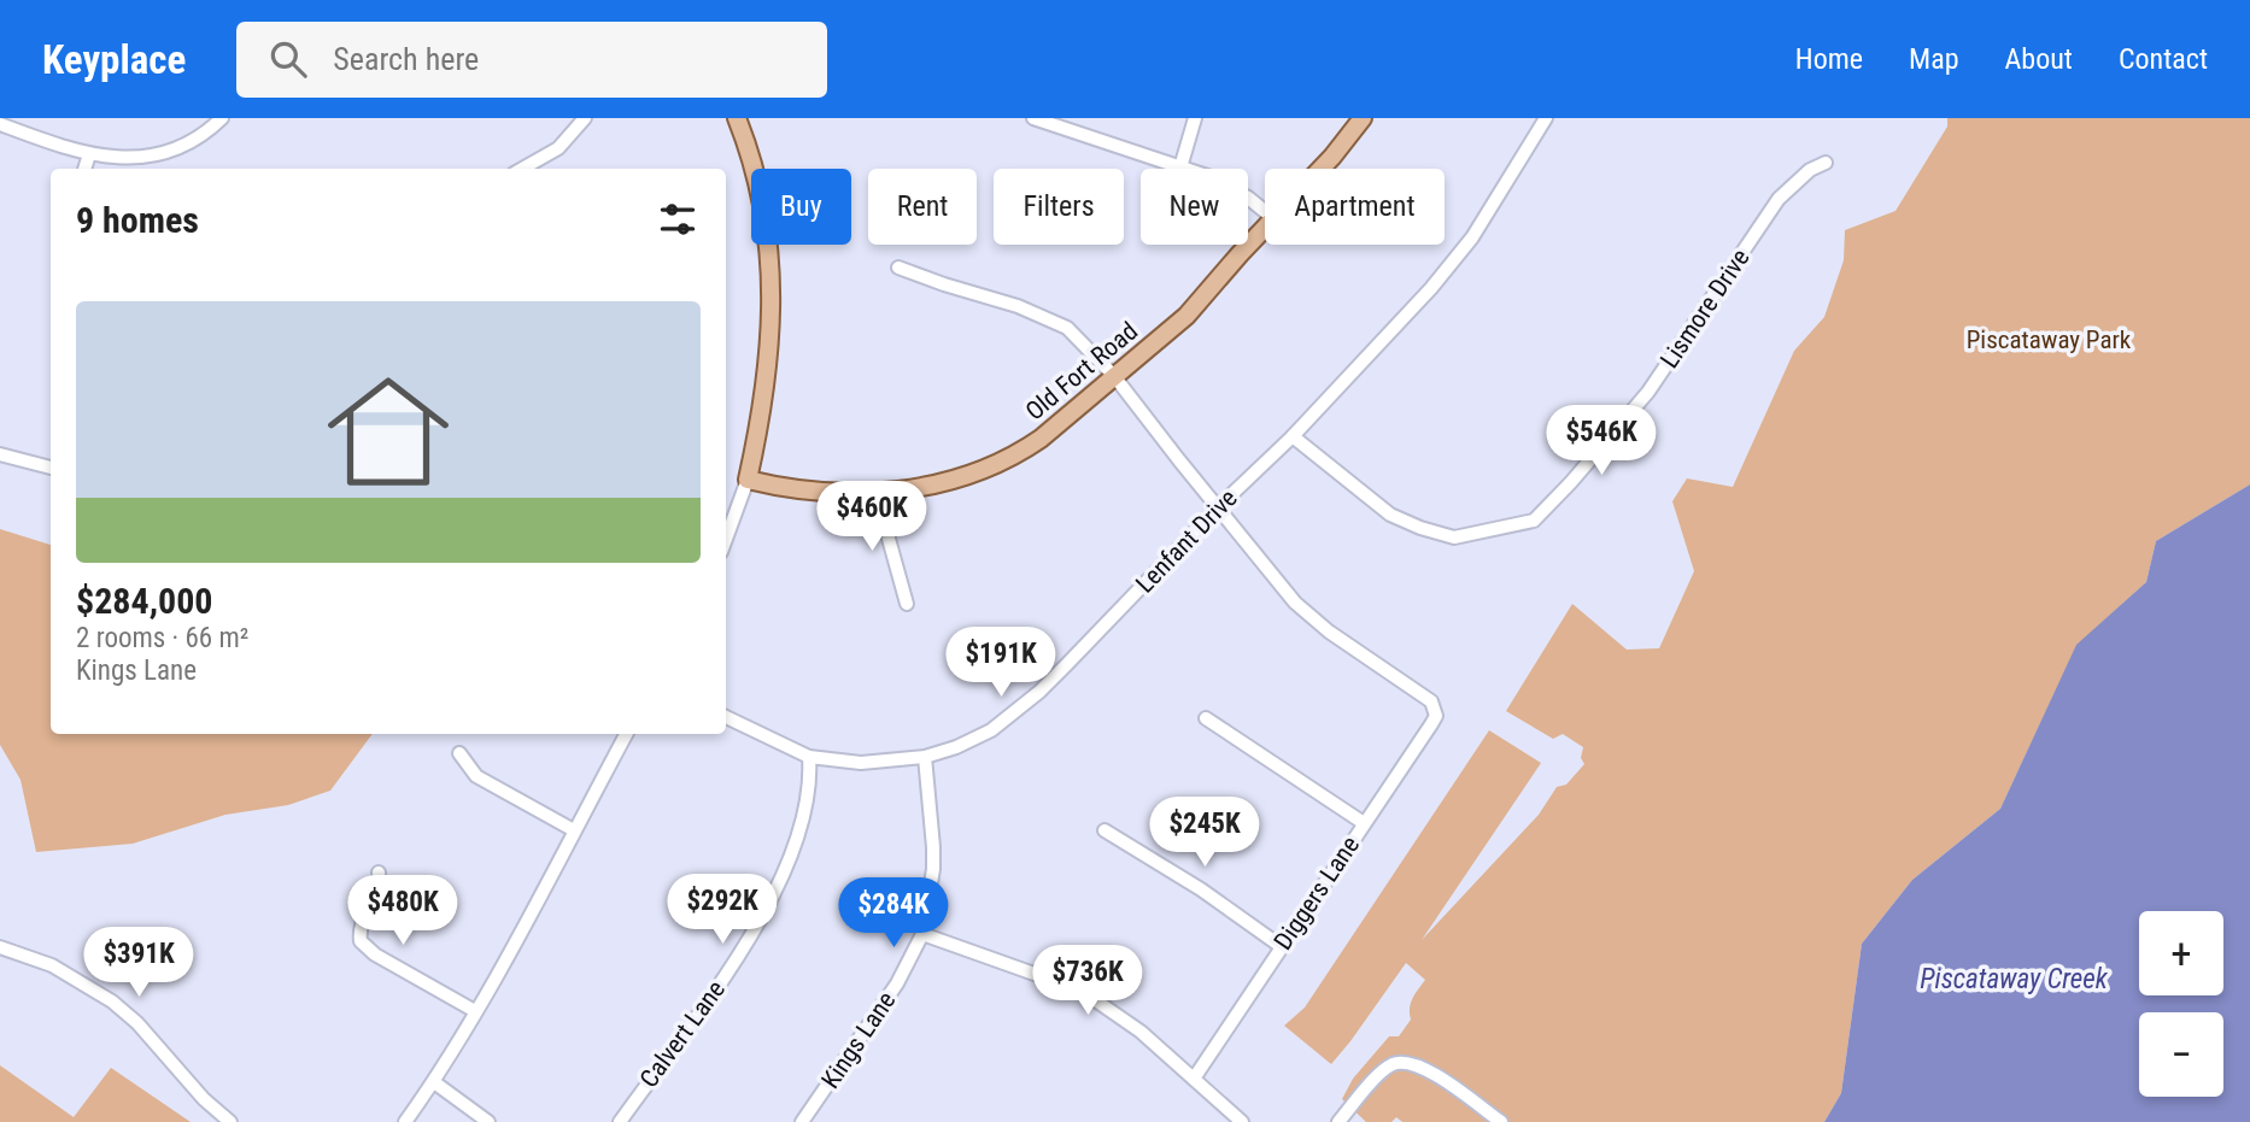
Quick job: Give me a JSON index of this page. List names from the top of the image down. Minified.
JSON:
{"streets":{"main road":["Old Fort Road"],"street":["Lismore Drive","Lenfant Drive","Diggers Lane","Calvert Lane","Kings Lane"]},"crossings":[["Lismore Drive","Lenfant Drive"],["Lenfant Drive","Diggers Lane"],["Lenfant Drive","Calvert Lane"],["Lenfant Drive","Kings Lane"]],"water":["Piscataway Creek"],"parks":["Piscataway Park"],"page":{"header":"Keyplace","search":"Search here","nav":["Home","Map","About","Contact"],"chip":["Buy","Rent","Filters","New","Apartment"],"heading":"9 homes","list":[{"name":"$284,000","note":"2 rooms · 66 m² · Kings Lane"}],"price":["$546K","$460K","$191K","$245K","$292K","$480K","$284K","$391K","$736K"],"map_buttons":["+","−"]}}
